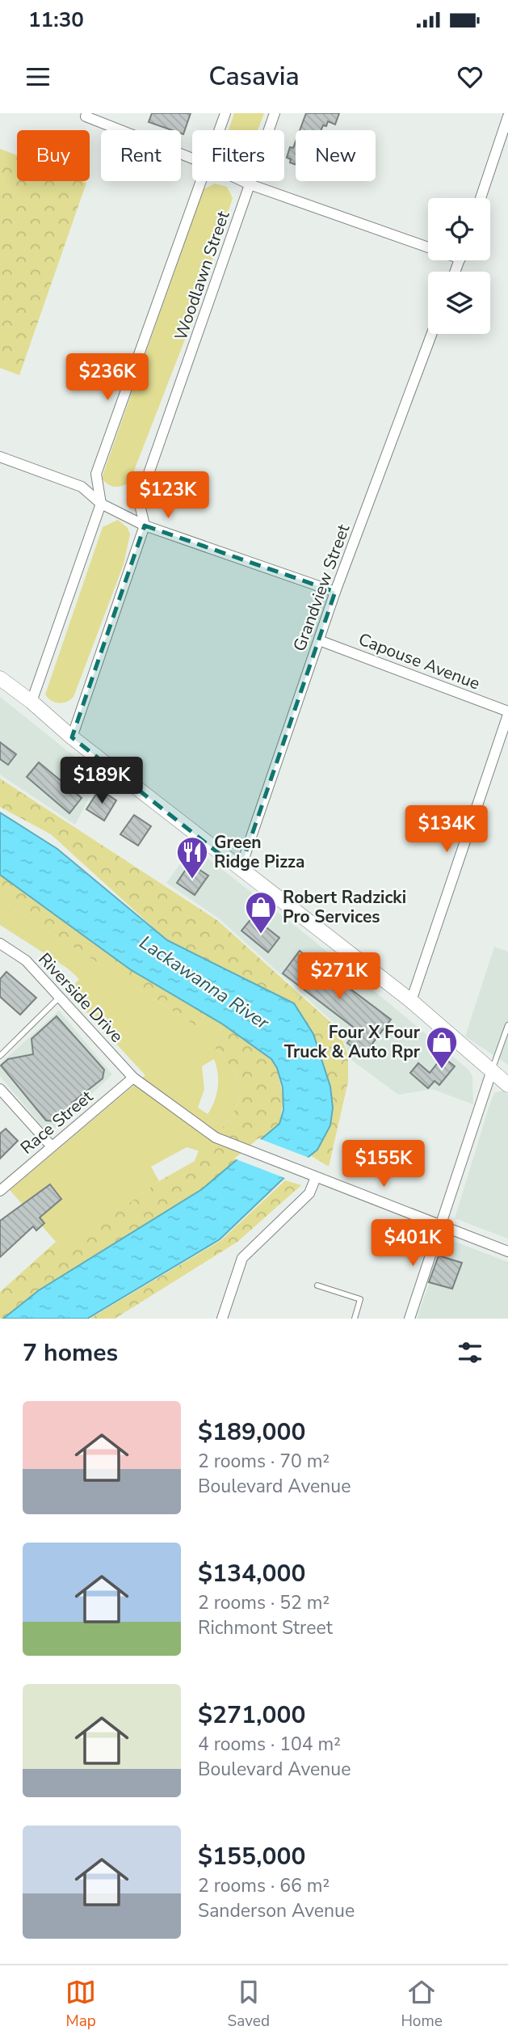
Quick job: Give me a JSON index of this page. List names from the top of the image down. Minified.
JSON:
{"streets":{"street":["Woodlawn Street","Grandview Street","Capouse Avenue","Riverside Drive","Race Street"]},"crossings":[["Grandview Street","Capouse Avenue"],["Riverside Drive","Race Street"]],"water":["Lackawanna River"],"places":{"restaurant":["Green Ridge Pizza"],"shop":["Robert Radzicki Pro Services","Four X Four Truck & Auto Rpr"]},"page":{"status":"11:30","header":"Casavia","chip":["Buy","Rent","Filters","New"],"price":["$236K","$123K","$189K","$134K","$271K","$155K","$401K"],"heading":"7 homes","list":[{"name":"$189,000","note":"2 rooms · 70 m² · Boulevard Avenue"},{"name":"$134,000","note":"2 rooms · 52 m² · Richmont Street"},{"name":"$271,000","note":"4 rooms · 104 m² · Boulevard Avenue"},{"name":"$155,000","note":"2 rooms · 66 m² · Sanderson Avenue"}],"tabs":["Map","Saved","Home"]}}
